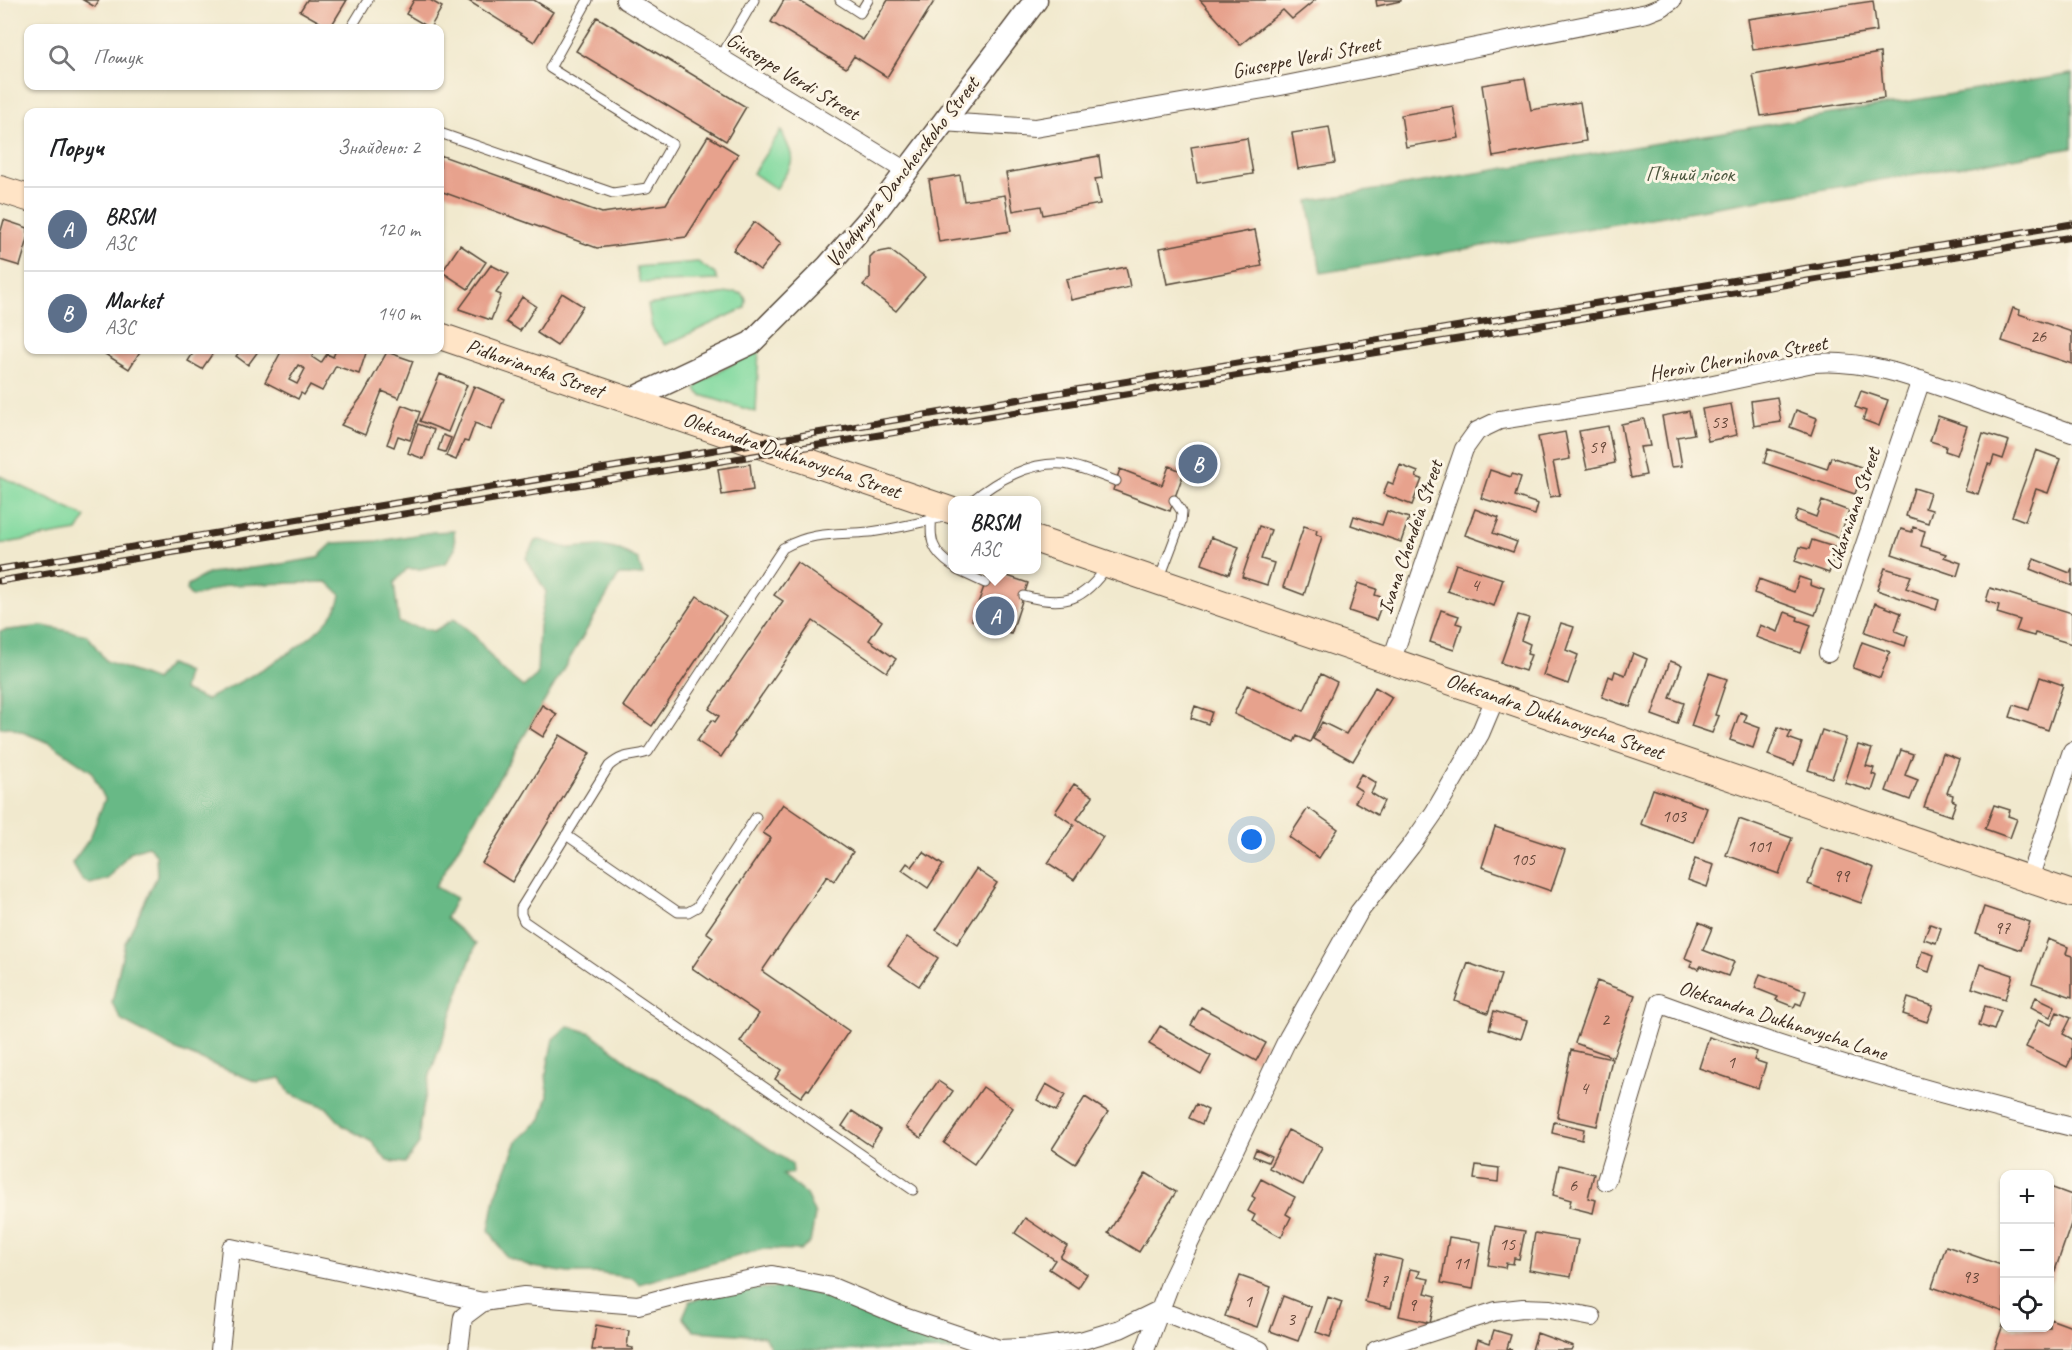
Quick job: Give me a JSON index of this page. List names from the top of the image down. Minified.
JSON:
{"streets":{"main road":["Pidhorianska Street","Oleksandra Dukhnovycha Street"],"street":["Giuseppe Verdi Street","Volodymyra Danchevskoho Street","Heroiv Chernihova Street","Likarniana Street","Ivana Chendeia Street","Oleksandra Dukhnovycha Lane"]},"crossings":[["Giuseppe Verdi Street","Volodymyra Danchevskoho Street"],["Volodymyra Danchevskoho Street","Pidhorianska Street"],["Volodymyra Danchevskoho Street","Oleksandra Dukhnovycha Street"],["Heroiv Chernihova Street","Likarniana Street"],["Heroiv Chernihova Street","Ivana Chendeia Street"],["Pidhorianska Street","Oleksandra Dukhnovycha Street"],["Oleksandra Dukhnovycha Street","Ivana Chendeia Street"]],"parks":["П'яний лісок"],"house_numbers":["26","53","59","4","103","101","105","99","97","2","1","4","6","15","11","93","7","1","9","3"],"page":{"search":"Пошук","heading":["Поруч","Знайдено: 2"],"list":[{"mark":"A","name":"BRSM","note":"АЗС","value":"120 m"},{"mark":"B","name":"Market","note":"АЗС","value":"140 m"}],"pins":["B","A"],"popup":["BRSM","АЗС"],"map_buttons":["+","−"]}}
